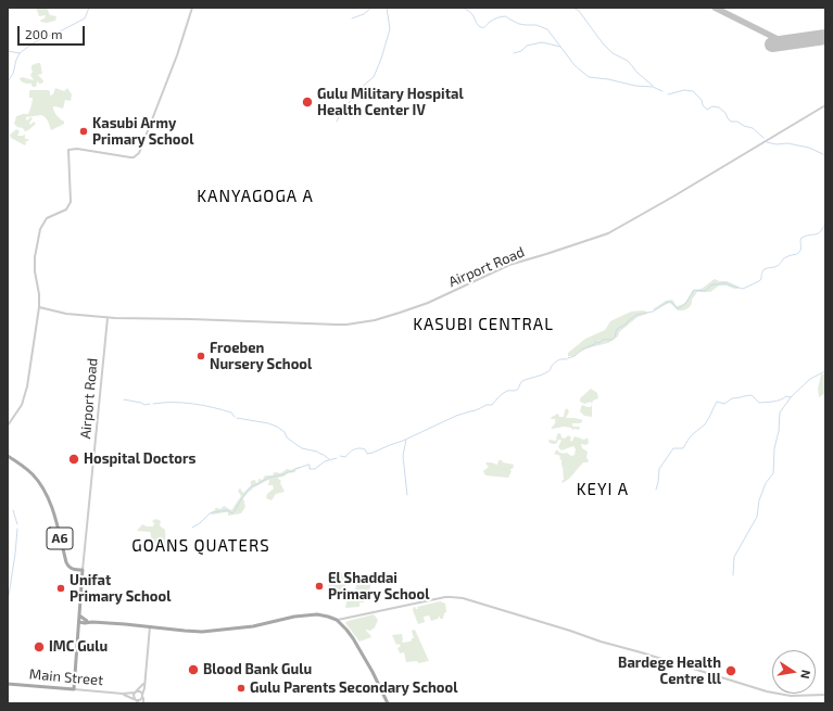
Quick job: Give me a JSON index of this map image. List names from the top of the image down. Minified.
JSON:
{"streets":{"main road":["A6","Main Street"],"street":["Airport Road"]},"crossings":[["Airport Road","A6"]],"districts":["KANYAGOGA A","KASUBI CENTRAL","KEYI A","GOANS QUATERS"],"places":["Gulu Military Hospital Health Center IV","Kasubi Army Primary School","Froeben Nursery School","Hospital Doctors","El Shaddai Primary School","Unifat Primary School","IMC Gulu","Blood Bank Gulu","Bardege Health Centre lll","Gulu Parents Secondary School"],"scale_bar":"200 m","north":"right"}
